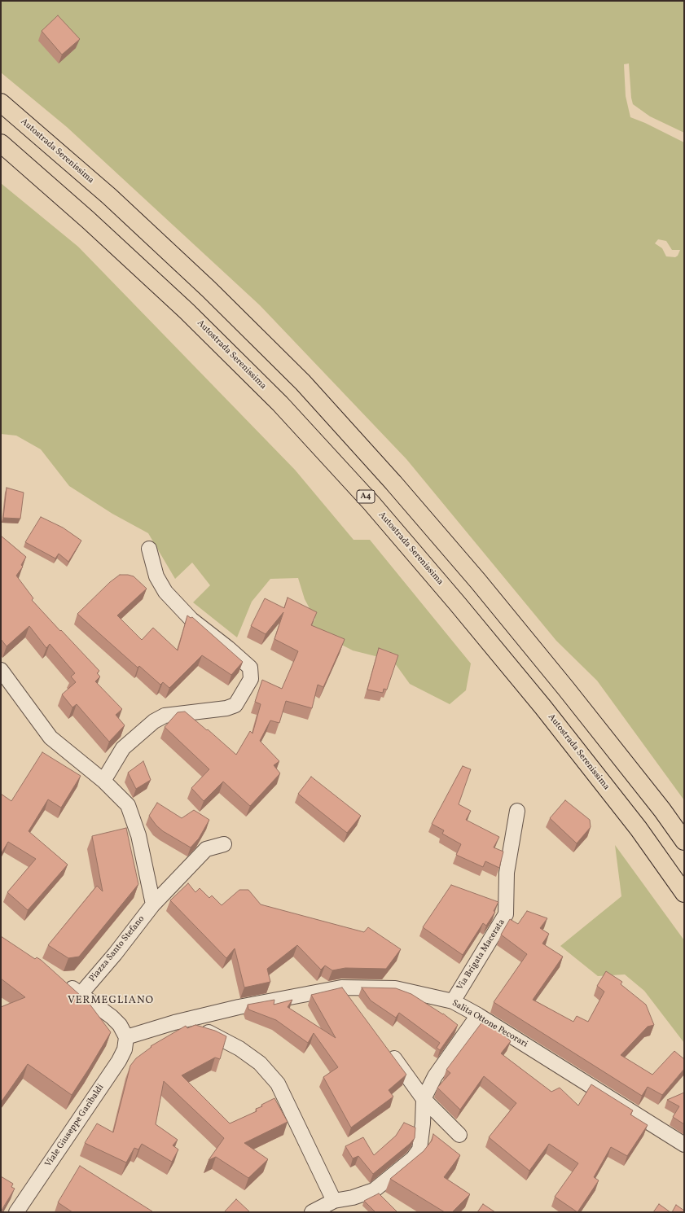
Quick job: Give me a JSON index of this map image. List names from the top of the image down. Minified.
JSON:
{"streets":{"highway":["Autostrada Serenissima","A4"],"street":["Piazza Santo Stefano","Via Brigata Macerata","Salita Ottone Pecorari","Viale Giuseppe Garibaldi"]},"crossings":[["Via Brigata Macerata","Salita Ottone Pecorari"],["Salita Ottone Pecorari","Viale Giuseppe Garibaldi"]],"districts":["VERMEGLIANO"]}
